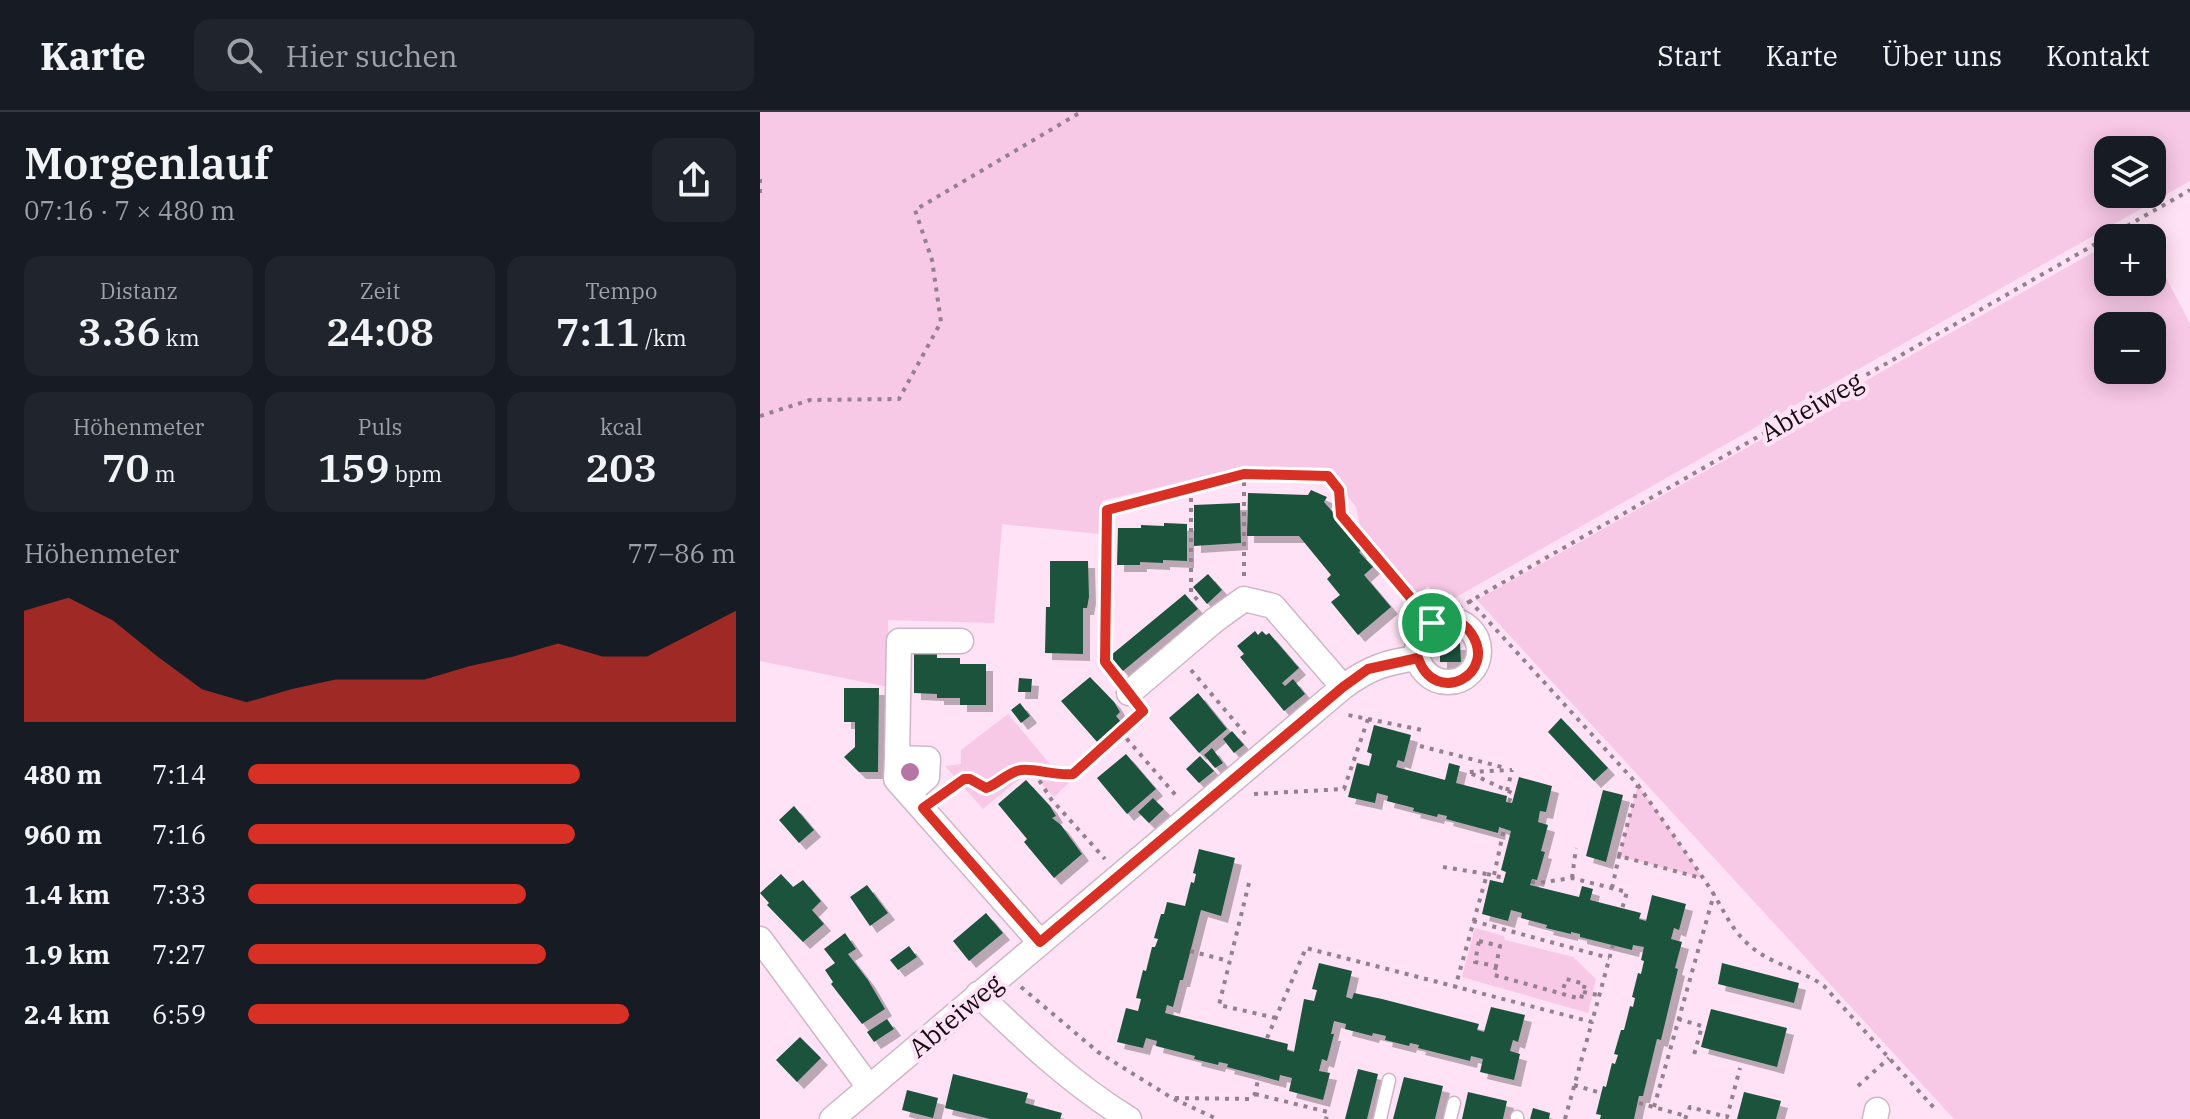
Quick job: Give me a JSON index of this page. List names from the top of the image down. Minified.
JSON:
{"streets":{"street":["Abteiweg"]},"page":{"header":"Karte","search":"Hier suchen","nav":["Start","Karte","Über uns","Kontakt"],"heading":["Morgenlauf","07:16 · 7 × 480 m"],"map_buttons":["+","−"],"stats":[["Distanz","3.36 km"],["Zeit","24:08"],["Tempo","7:11 /km"],["Höhenmeter","70 m"],["Puls","159 bpm"],["kcal","203"]],"chart":["Höhenmeter","77–86 m"],"list":[{"name":"480 m","note":"7:14"},{"name":"960 m","note":"7:16"},{"name":"1.4 km","note":"7:33"},{"name":"1.9 km","note":"7:27"},{"name":"2.4 km","note":"6:59"}]}}
